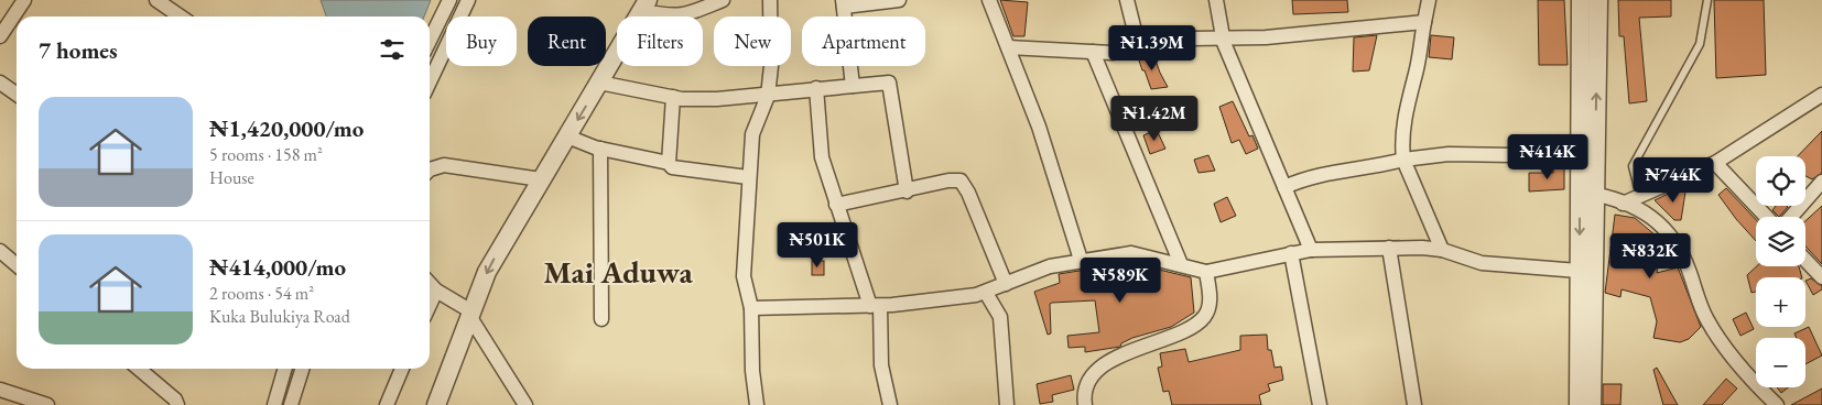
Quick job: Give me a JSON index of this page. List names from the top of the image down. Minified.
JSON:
{"districts":["Mai Aduwa"],"page":{"chip":["Buy","Rent","Filters","New","Apartment"],"heading":"7 homes","price":["₦1.39M","₦1.42M","₦414K","₦744K","₦501K","₦832K","₦589K"],"list":[{"name":"₦1,420,000/mo","note":"5 rooms · 158 m² · House"},{"name":"₦414,000/mo","note":"2 rooms · 54 m² · Kuka Bulukiya Road"}],"map_buttons":["+","−"]}}
